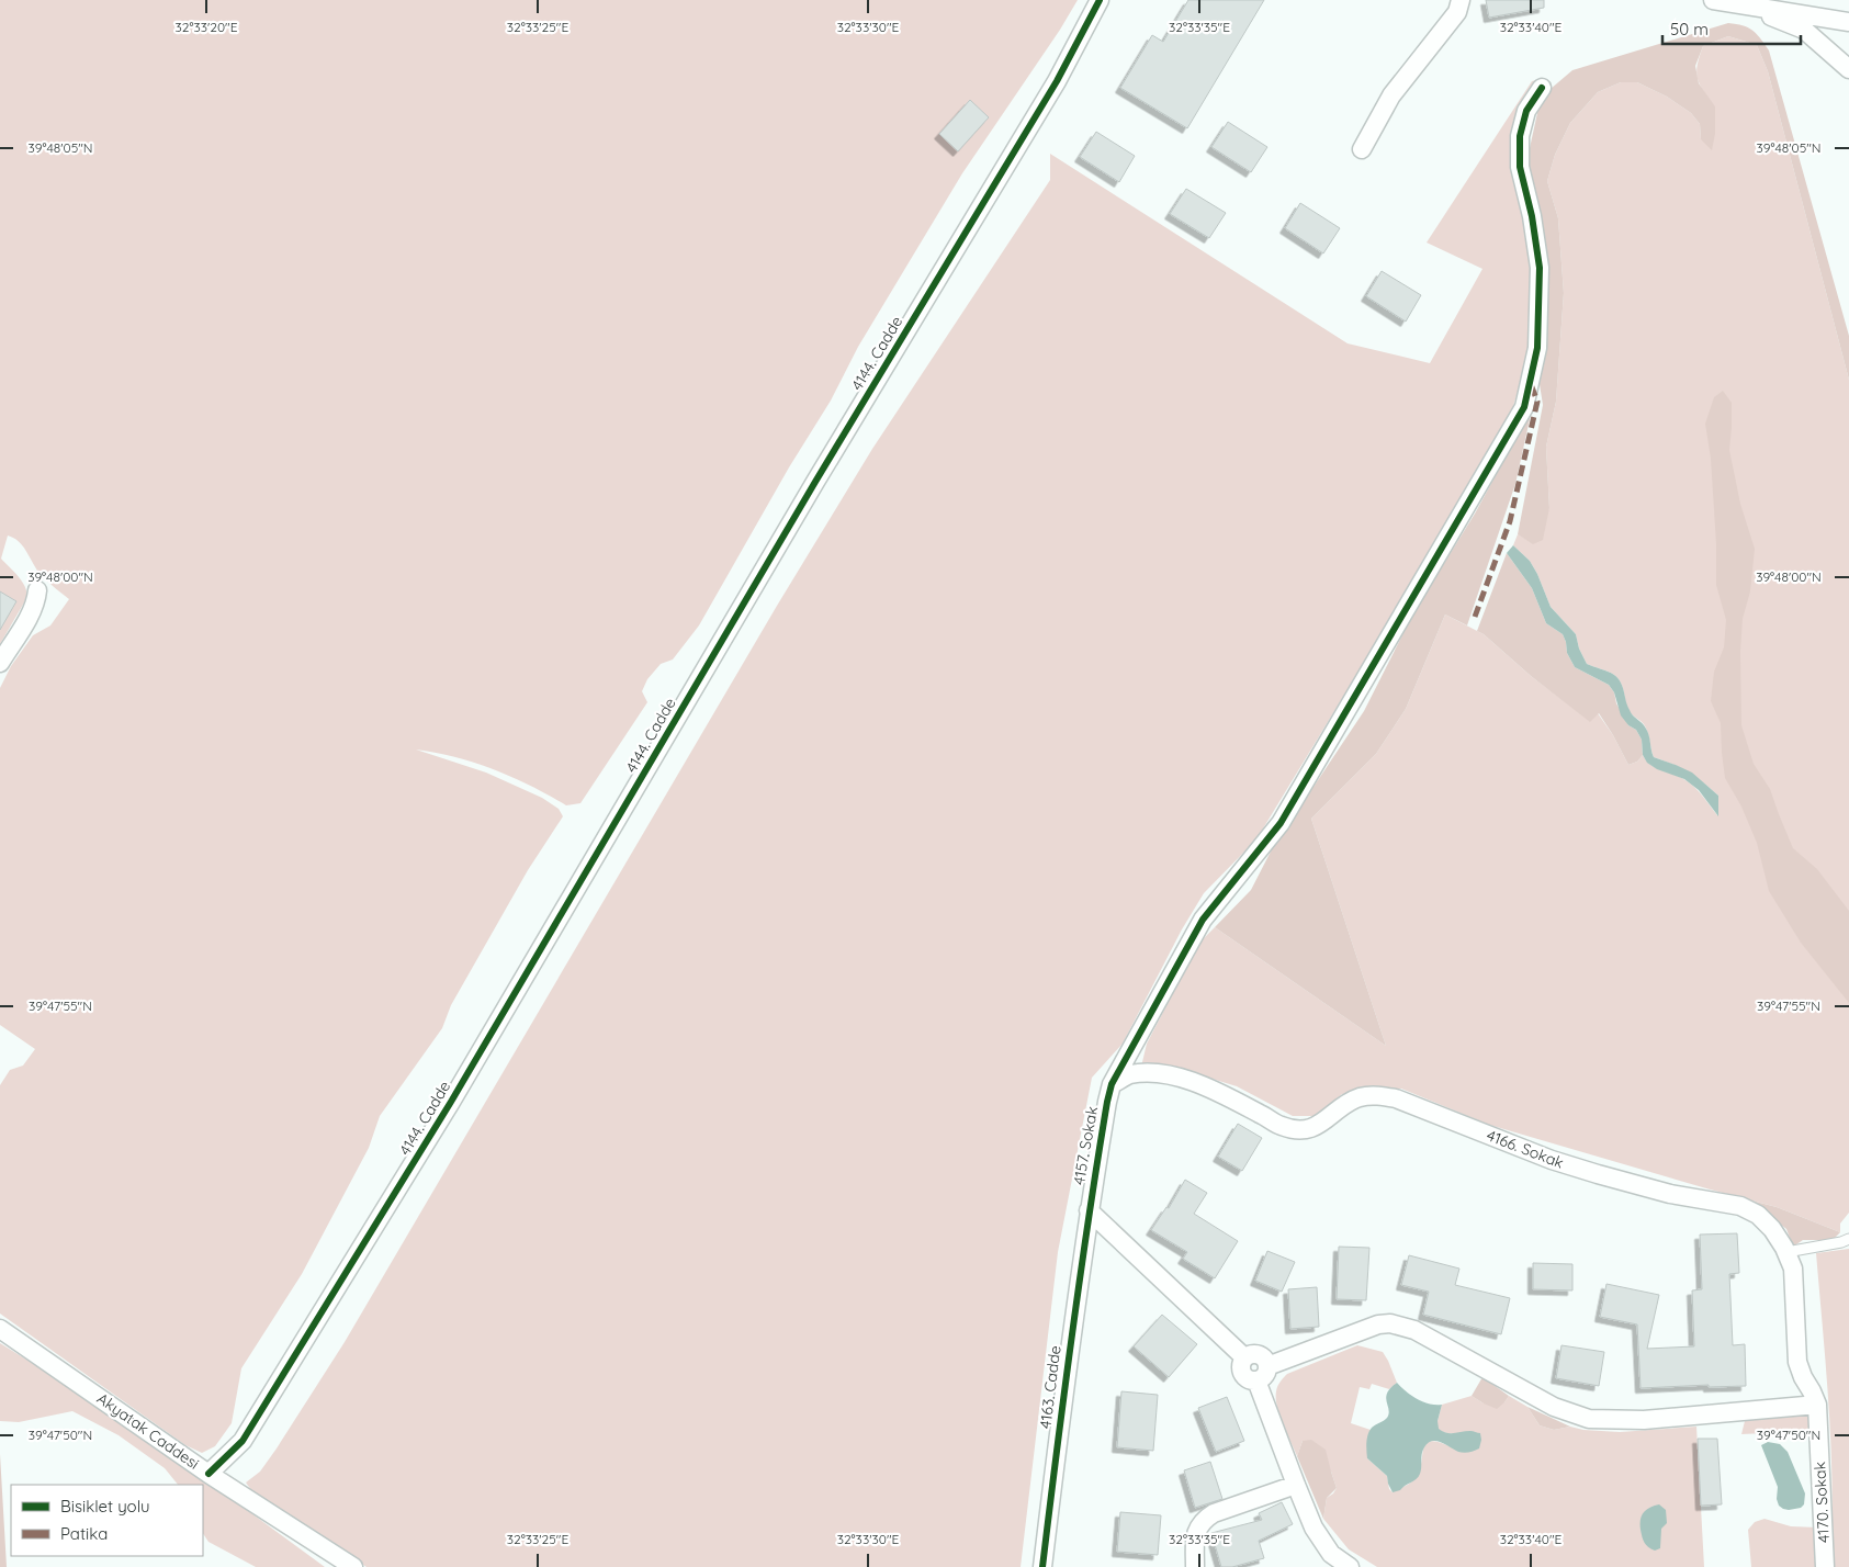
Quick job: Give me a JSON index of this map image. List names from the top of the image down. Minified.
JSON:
{"streets":{"street":["4144. Cadde","4157. Sokak","4166. Sokak","4163. Cadde","Akyatak Caddesi","4170. Sokak"]},"crossings":[["4144. Cadde","Akyatak Caddesi"],["4157. Sokak","4166. Sokak"],["4157. Sokak","4163. Cadde"],["4166. Sokak","4170. Sokak"]],"legend":["Bisiklet yolu","Patika"],"scale_bar":"50 m","coordinates":["32°33'20\"E","32°33'25\"E","32°33'30\"E","32°33'35\"E","32°33'40\"E","39°48'05\"N","39°48'00\"N","39°47'55\"N","39°47'50\"N"]}
